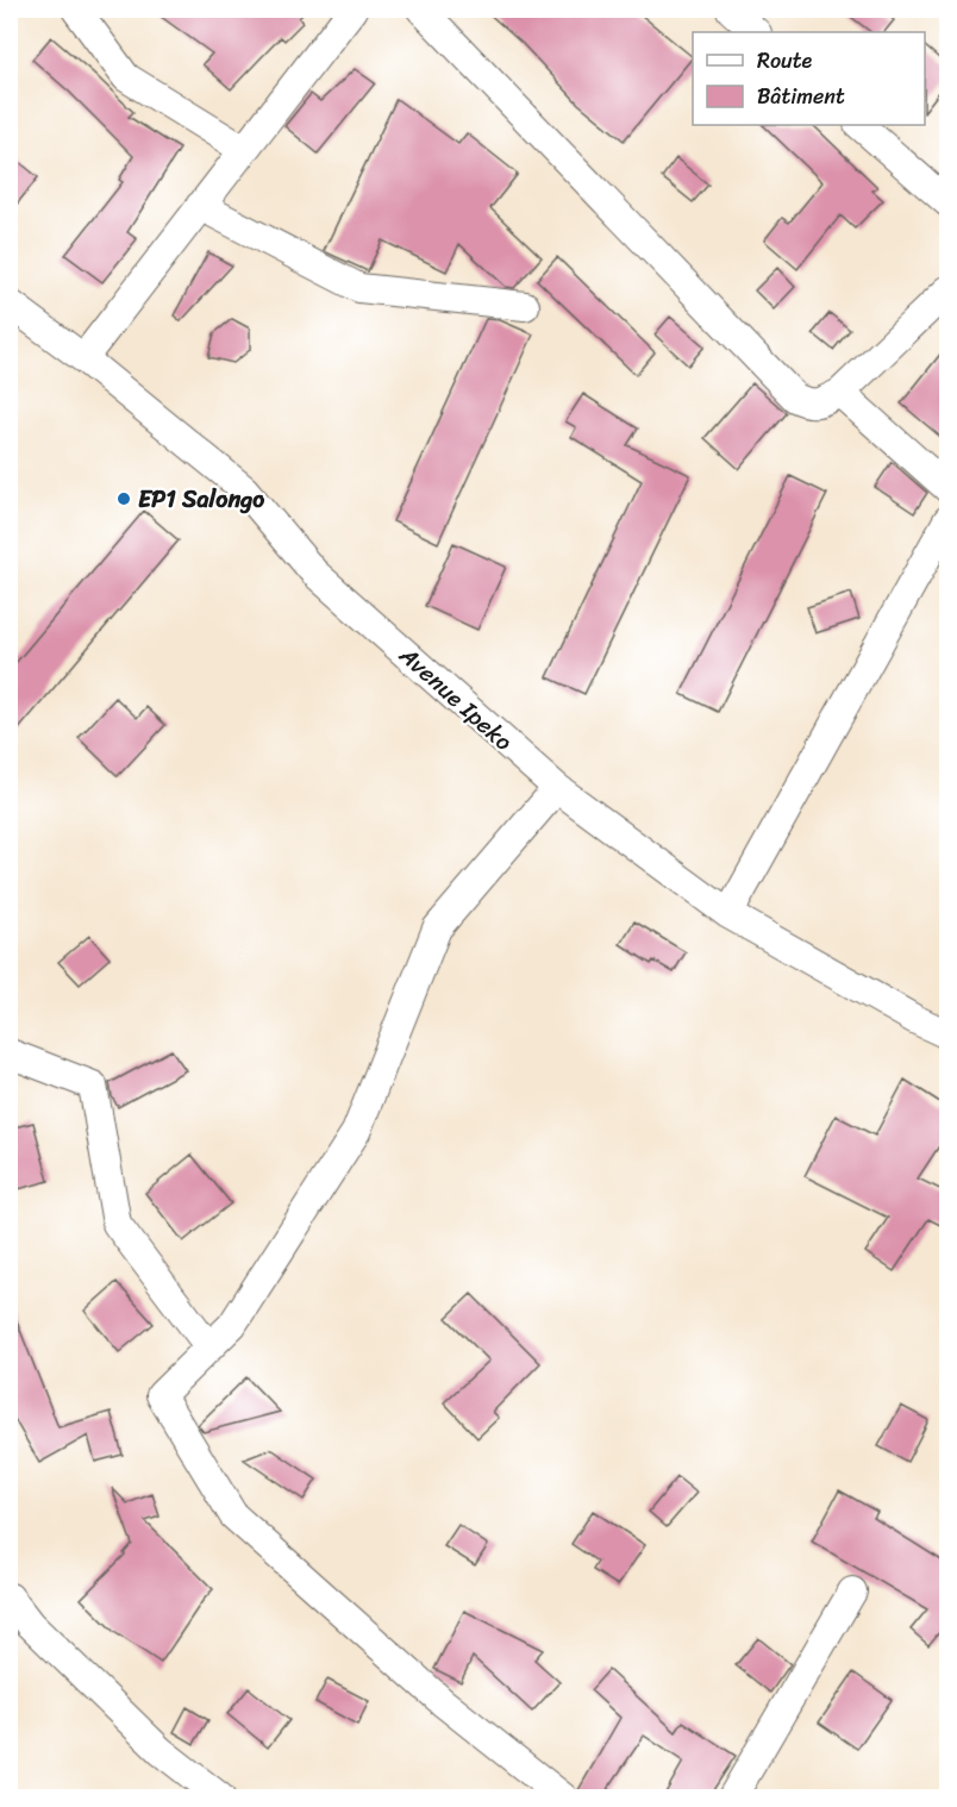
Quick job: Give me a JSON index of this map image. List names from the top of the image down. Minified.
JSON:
{"streets":{"street":["Avenue Ipeko"]},"places":["EP1 Salongo"],"legend":["Route","Bâtiment"]}
